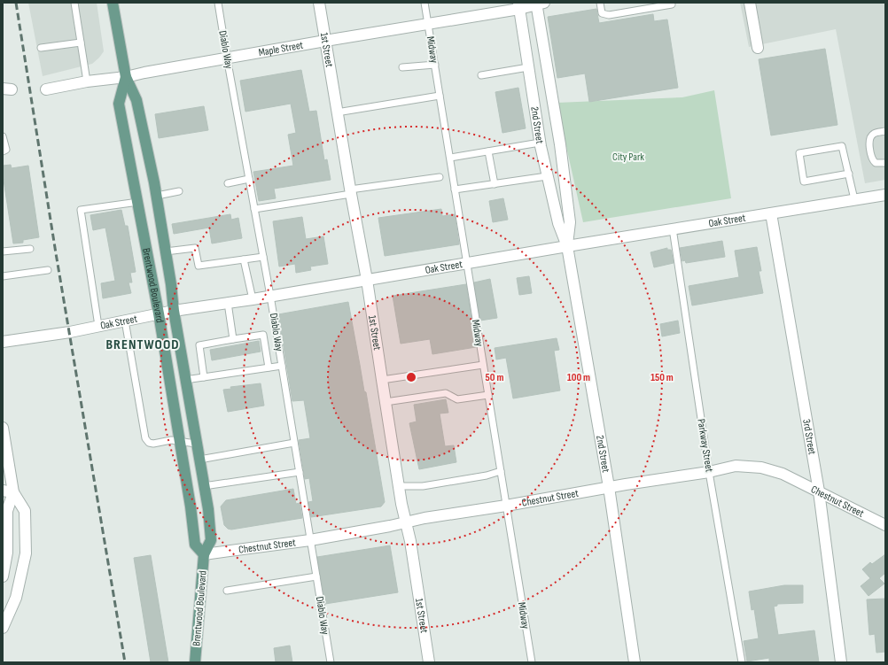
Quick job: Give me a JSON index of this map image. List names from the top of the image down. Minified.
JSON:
{"streets":{"main road":["Brentwood Boulevard"],"street":["Maple Street","1st Street","2nd Street","Oak Street","3rd Street","Chestnut Street"],"lane":["Diablo Way","Midway","Parkway Street"]},"crossings":[["Maple Street","Diablo Way"],["Maple Street","1st Street"],["Maple Street","Midway"],["Maple Street","2nd Street"],["Maple Street","Brentwood Boulevard"],["Diablo Way","Oak Street"],["Diablo Way","Chestnut Street"],["1st Street","Oak Street"],["1st Street","Chestnut Street"],["Midway","Oak Street"],["Midway","Chestnut Street"],["2nd Street","Oak Street"],["2nd Street","Chestnut Street"],["Oak Street","Brentwood Boulevard"],["Oak Street","3rd Street"],["Oak Street","Parkway Street"],["Brentwood Boulevard","Chestnut Street"],["3rd Street","Chestnut Street"],["Parkway Street","Chestnut Street"]],"districts":["BRENTWOOD"],"parks":["City Park"],"rings":["50 m","100 m","150 m"]}
